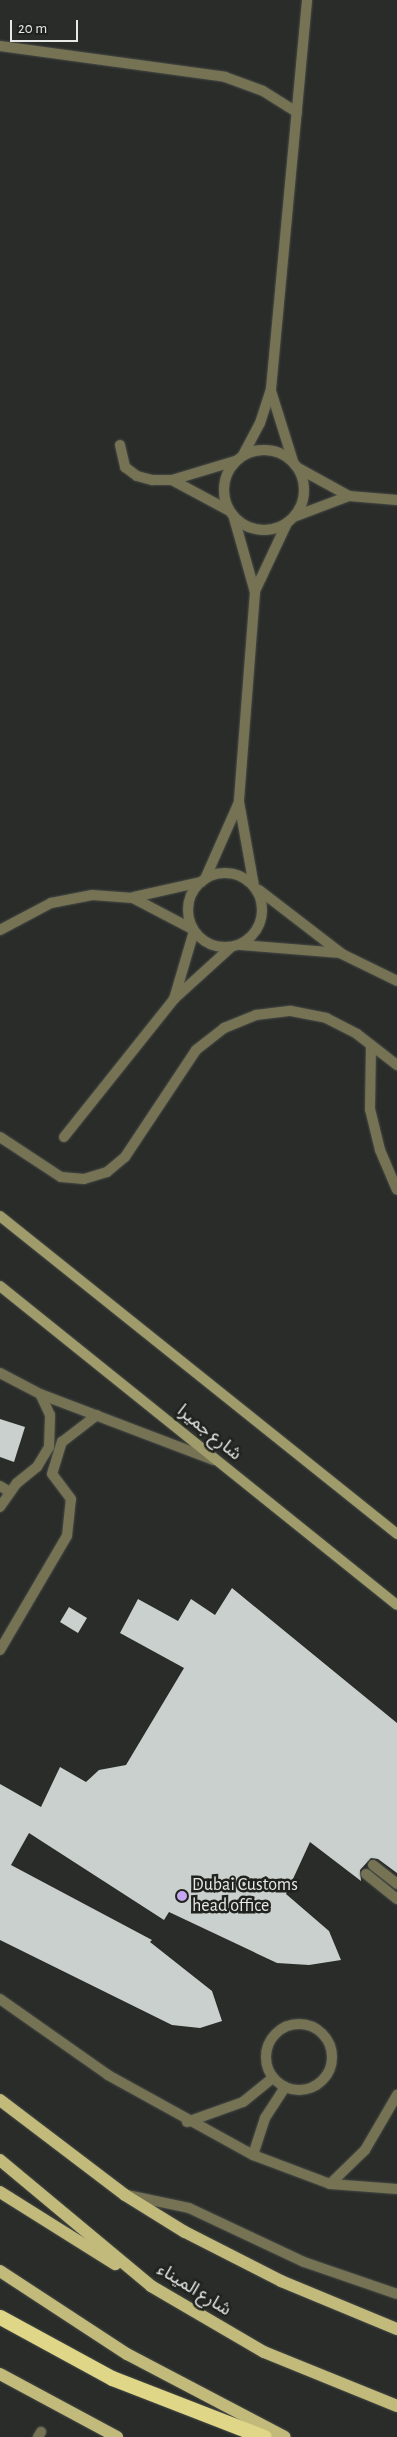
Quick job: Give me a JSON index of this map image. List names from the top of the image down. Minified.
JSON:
{"streets":{"main road":["شارع الميناء"],"street":["شارع جميرا"]},"places":["Dubai Customs head office"],"scale_bar":"20 m"}
